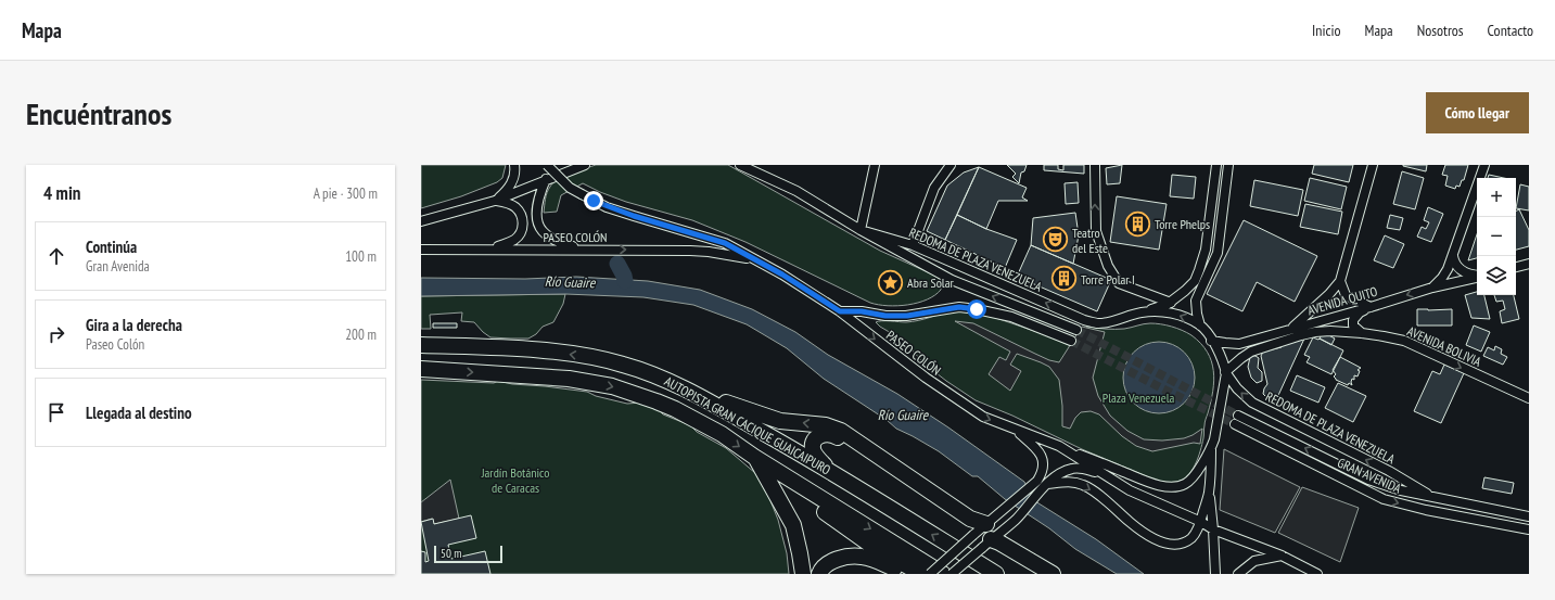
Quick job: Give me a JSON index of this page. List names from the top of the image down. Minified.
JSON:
{"streets":{"highway":["AUTOPISTA GRAN CACIQUE GUAICAIPURO"],"street":["PASEO COLÓN","REDOMA DE PLAZA VENEZUELA","AVENIDA QUITO","AVENIDA BOLIVIA","GRAN AVENIDA"]},"crossings":[["REDOMA DE PLAZA VENEZUELA","AVENIDA QUITO"],["REDOMA DE PLAZA VENEZUELA","AVENIDA BOLIVIA"],["REDOMA DE PLAZA VENEZUELA","GRAN AVENIDA"]],"one_way":["AVENIDA BOLIVIA"],"water":["Río Guaire"],"parks":["Plaza Venezuela","Jardín Botánico de Caracas"],"places":{"building":["Torre Phelps","Torre Polar I"],"theatre":["Teatro del Este"],"place":["Abra Solar"]},"scale_bar":"50 m","page":{"header":"Mapa","nav":["Inicio","Mapa","Nosotros","Contacto"],"buttons":"Cómo llegar","title":"Encuéntranos","heading":["4 min","A pie · 300 m"],"map_buttons":["+","−"],"list":[["Continúa","Gran Avenida","100 m"],["Gira a la derecha","Paseo Colón","200 m"],"Llegada al destino"],"scale":"50 m"}}
